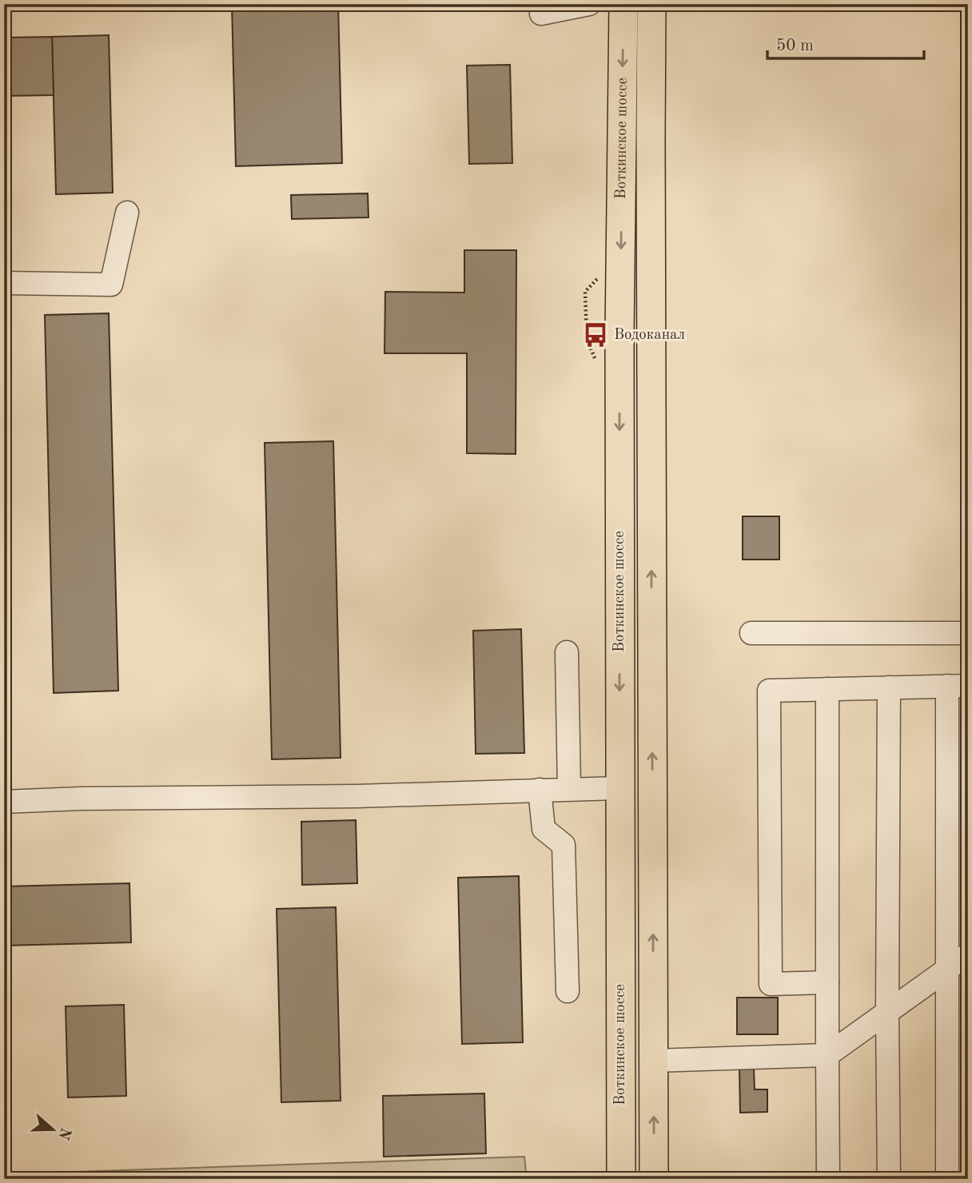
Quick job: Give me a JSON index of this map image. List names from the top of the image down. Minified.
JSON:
{"streets":{"main road":["Воткинское шоссе"]},"places":{"bus stop":["Водоканал"]},"scale_bar":"50 m","north":"right"}
